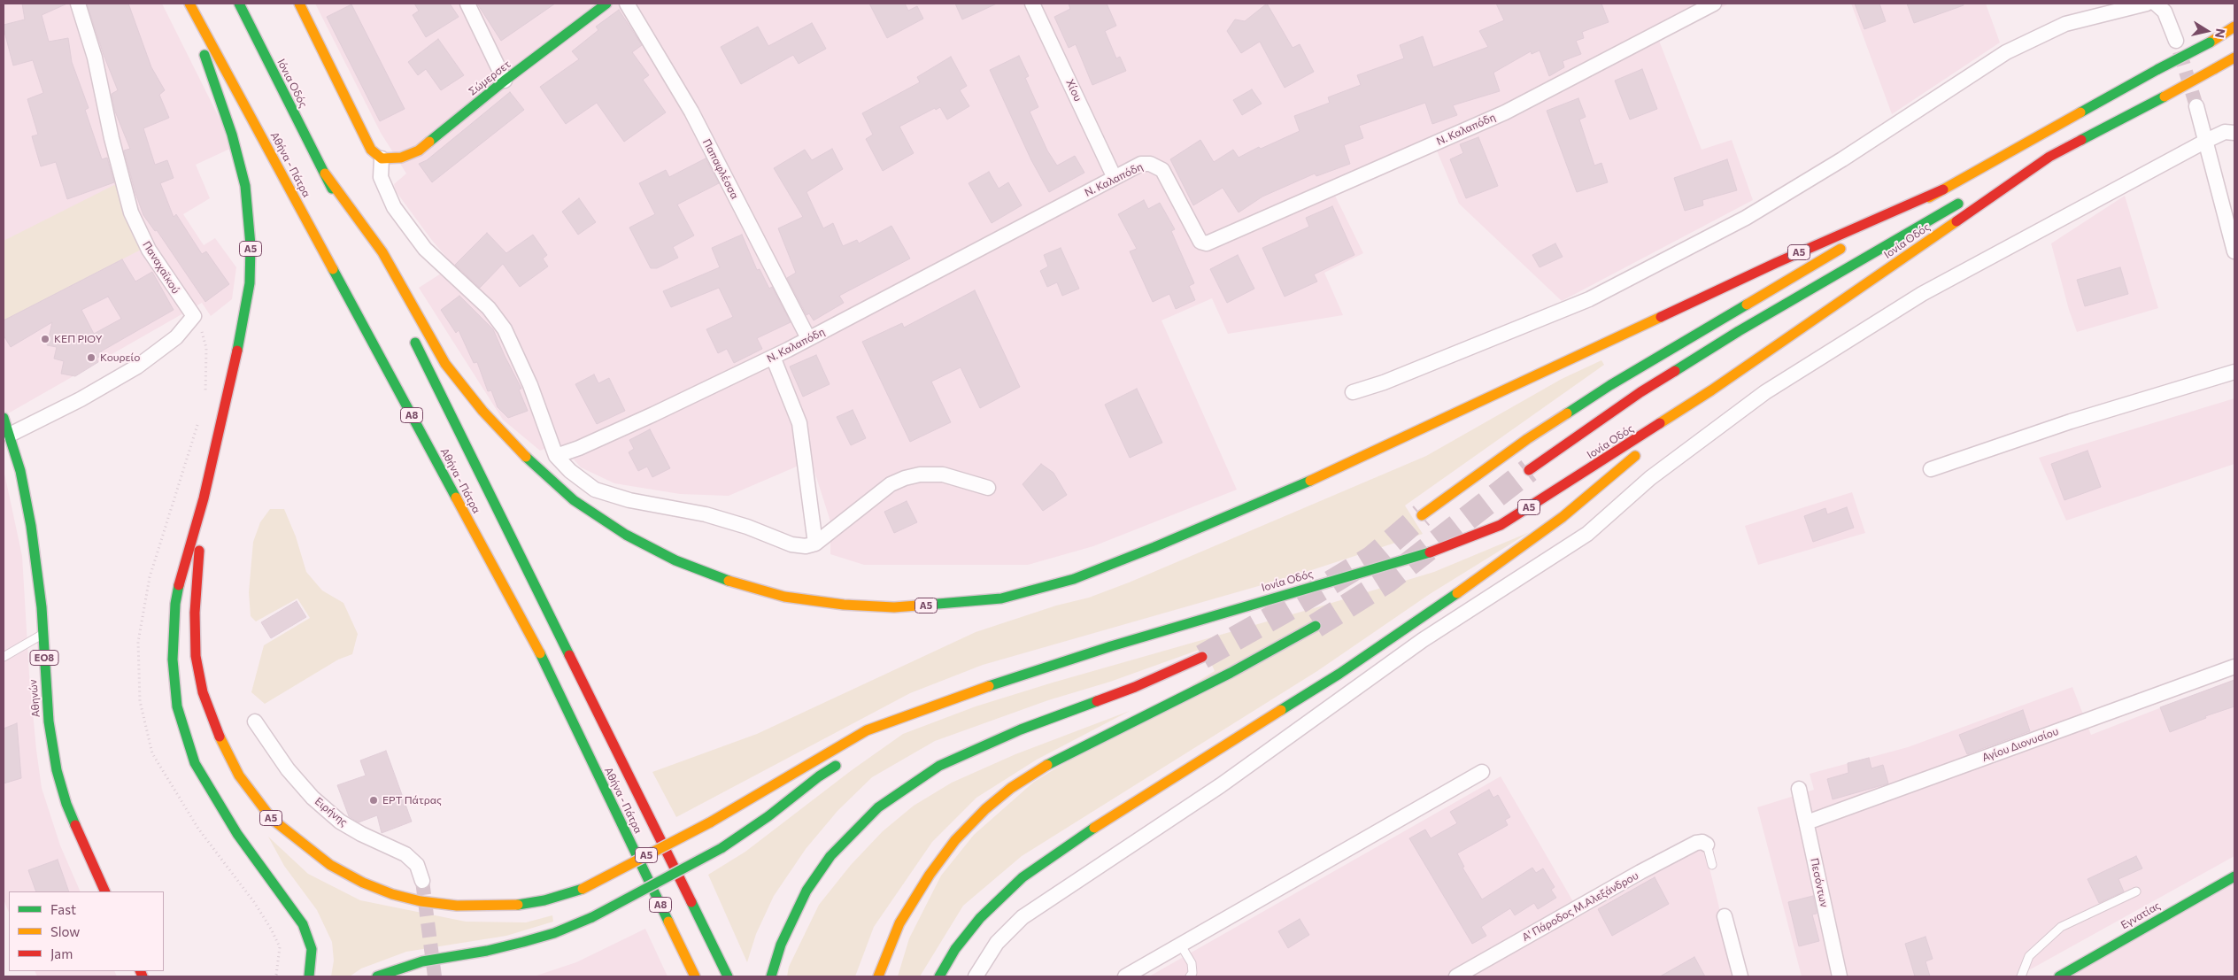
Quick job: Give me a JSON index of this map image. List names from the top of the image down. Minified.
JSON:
{"streets":{"main road":["Σώμερσετ","Ιόνια Οδός","Αθήνα - Πάτρα","Ιονία Οδός","Α5","Α8","ΕΟ8","Αθηνών","Εγνατίας"],"street":["Χίου","Ν. Καλαπόδη","Παπαφλέσσα","Παναχαϊκού","Αγίου Διονυσίου","Ειρήνης","Πεσόντων","Α' Πάροδος Μ.Αλεξάνδρου"]},"crossings":[["Ιόνια Οδός","Α5"],["Χίου","Ν. Καλαπόδη"],["Ν. Καλαπόδη","Παπαφλέσσα"],["Αθήνα - Πάτρα","Α5"],["Ιονία Οδός","Α5"],["Παναχαϊκού","Αθηνών"],["Αγίου Διονυσίου","Πεσόντων"]],"places":["ΚΕΠ ΡΙΟΥ","Κουρείο","ΕΡΤ Πάτρας"],"legend":["Fast","Slow","Jam"],"north":"right"}
